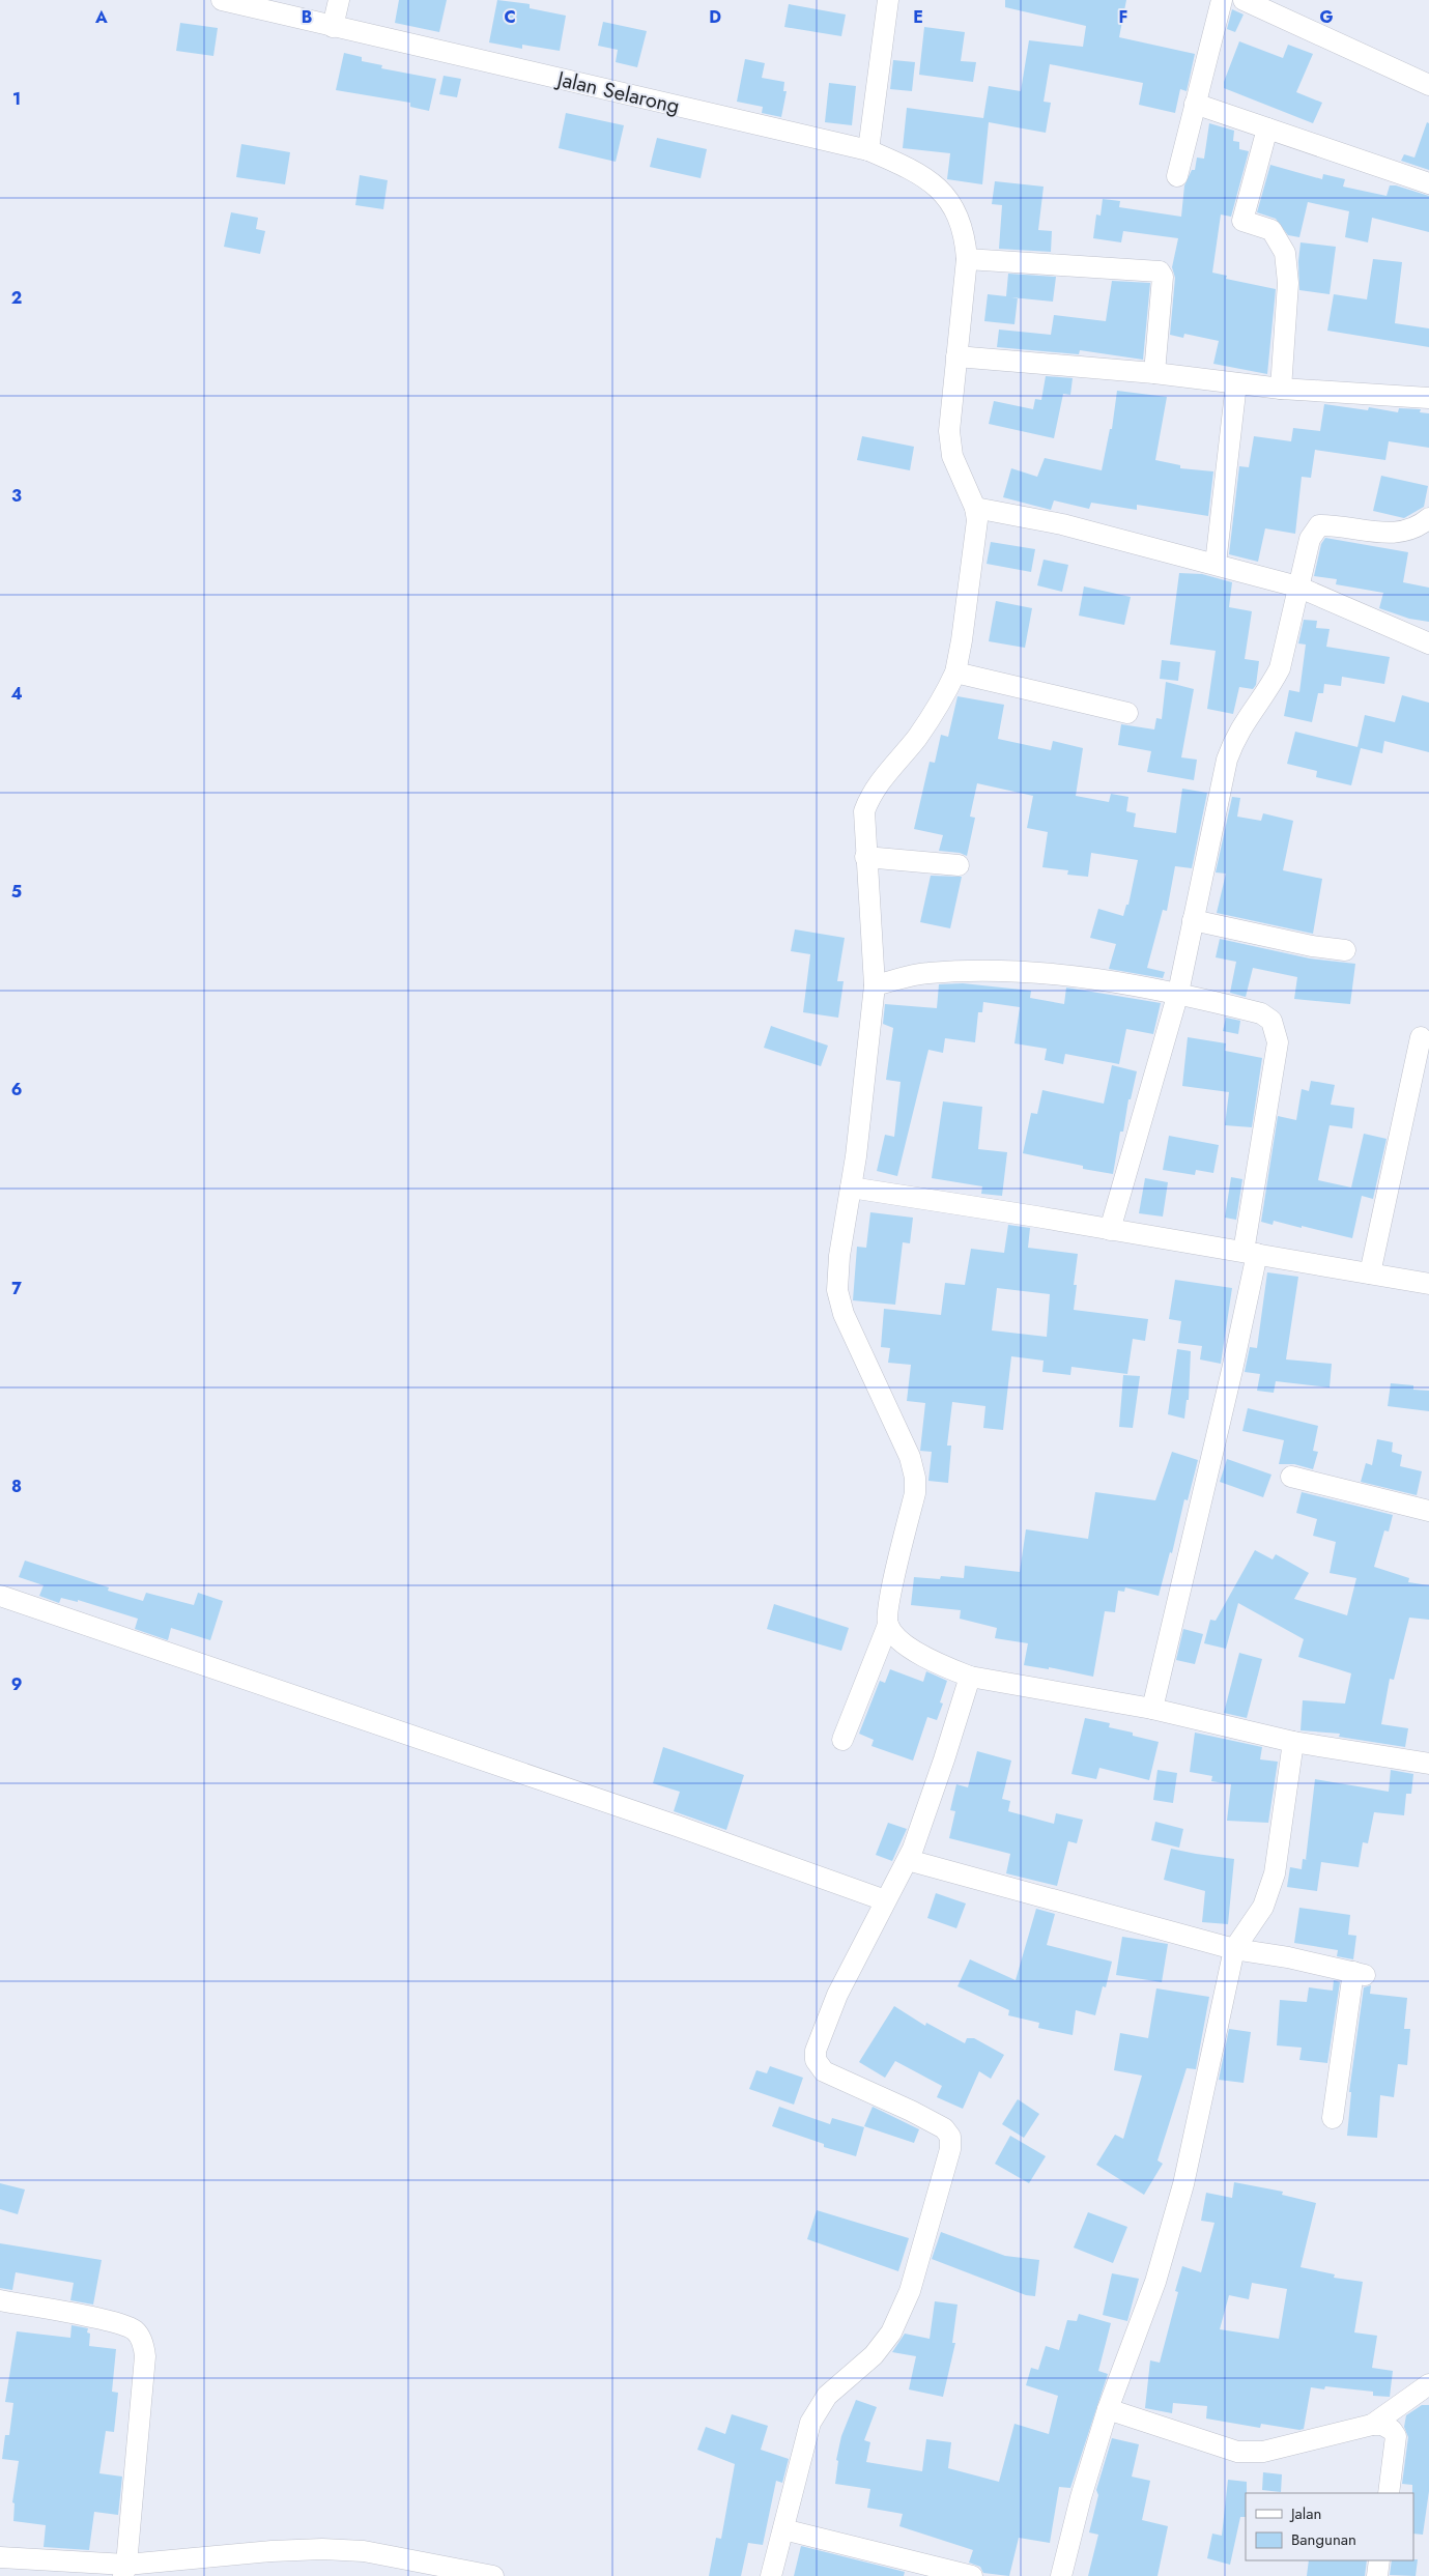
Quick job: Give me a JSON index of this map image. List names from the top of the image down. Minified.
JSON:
{"streets":{"street":["Jalan Selarong"]},"legend":["Jalan","Bangunan"],"grid":{"columns":["A","B","C","D","E","F","G"],"rows":["1","2","3","4","5","6","7","8","9"]}}
